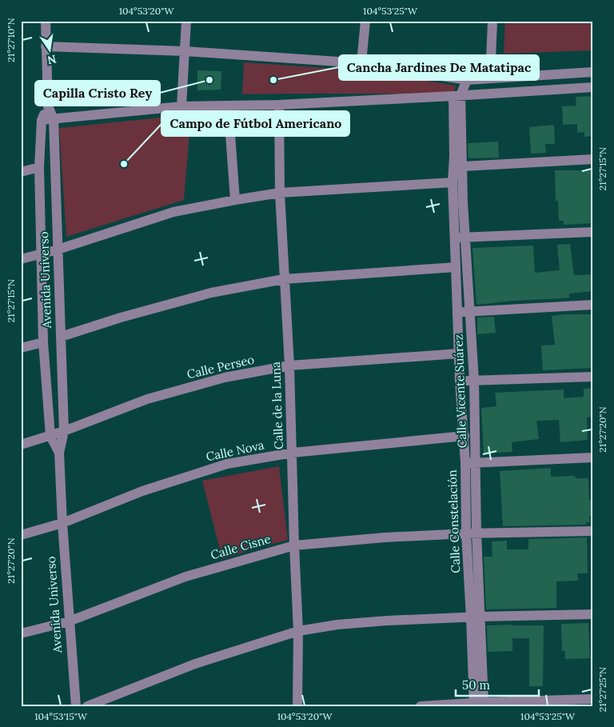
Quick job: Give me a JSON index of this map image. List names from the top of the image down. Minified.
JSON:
{"streets":{"street":["Avenida Universo","Calle Perseo","Calle Vicente Suárez","Calle de la Luna","Calle Nova","Calle Constelación","Calle Cisne"]},"crossings":[["Avenida Universo","Calle Perseo"],["Avenida Universo","Calle Nova"],["Avenida Universo","Calle Cisne"],["Calle Perseo","Calle de la Luna"],["Calle Perseo","Calle Constelación"],["Calle Vicente Suárez","Calle Constelación"],["Calle Vicente Suárez","Calle Cisne"],["Calle de la Luna","Calle Nova"],["Calle de la Luna","Calle Cisne"],["Calle Nova","Calle Constelación"],["Calle Constelación","Calle Cisne"]],"places":["Capilla Cristo Rey","Cancha Jardines De Matatipac","Campo de Fútbol Americano"],"scale_bar":"50 m","north":"bottom","coordinates":["104°53'20\"W","104°53'25\"W","21°27'10\"N","21°27'15\"N","21°27'20\"N","21°27'25\"N","104°53'15\"W"]}
